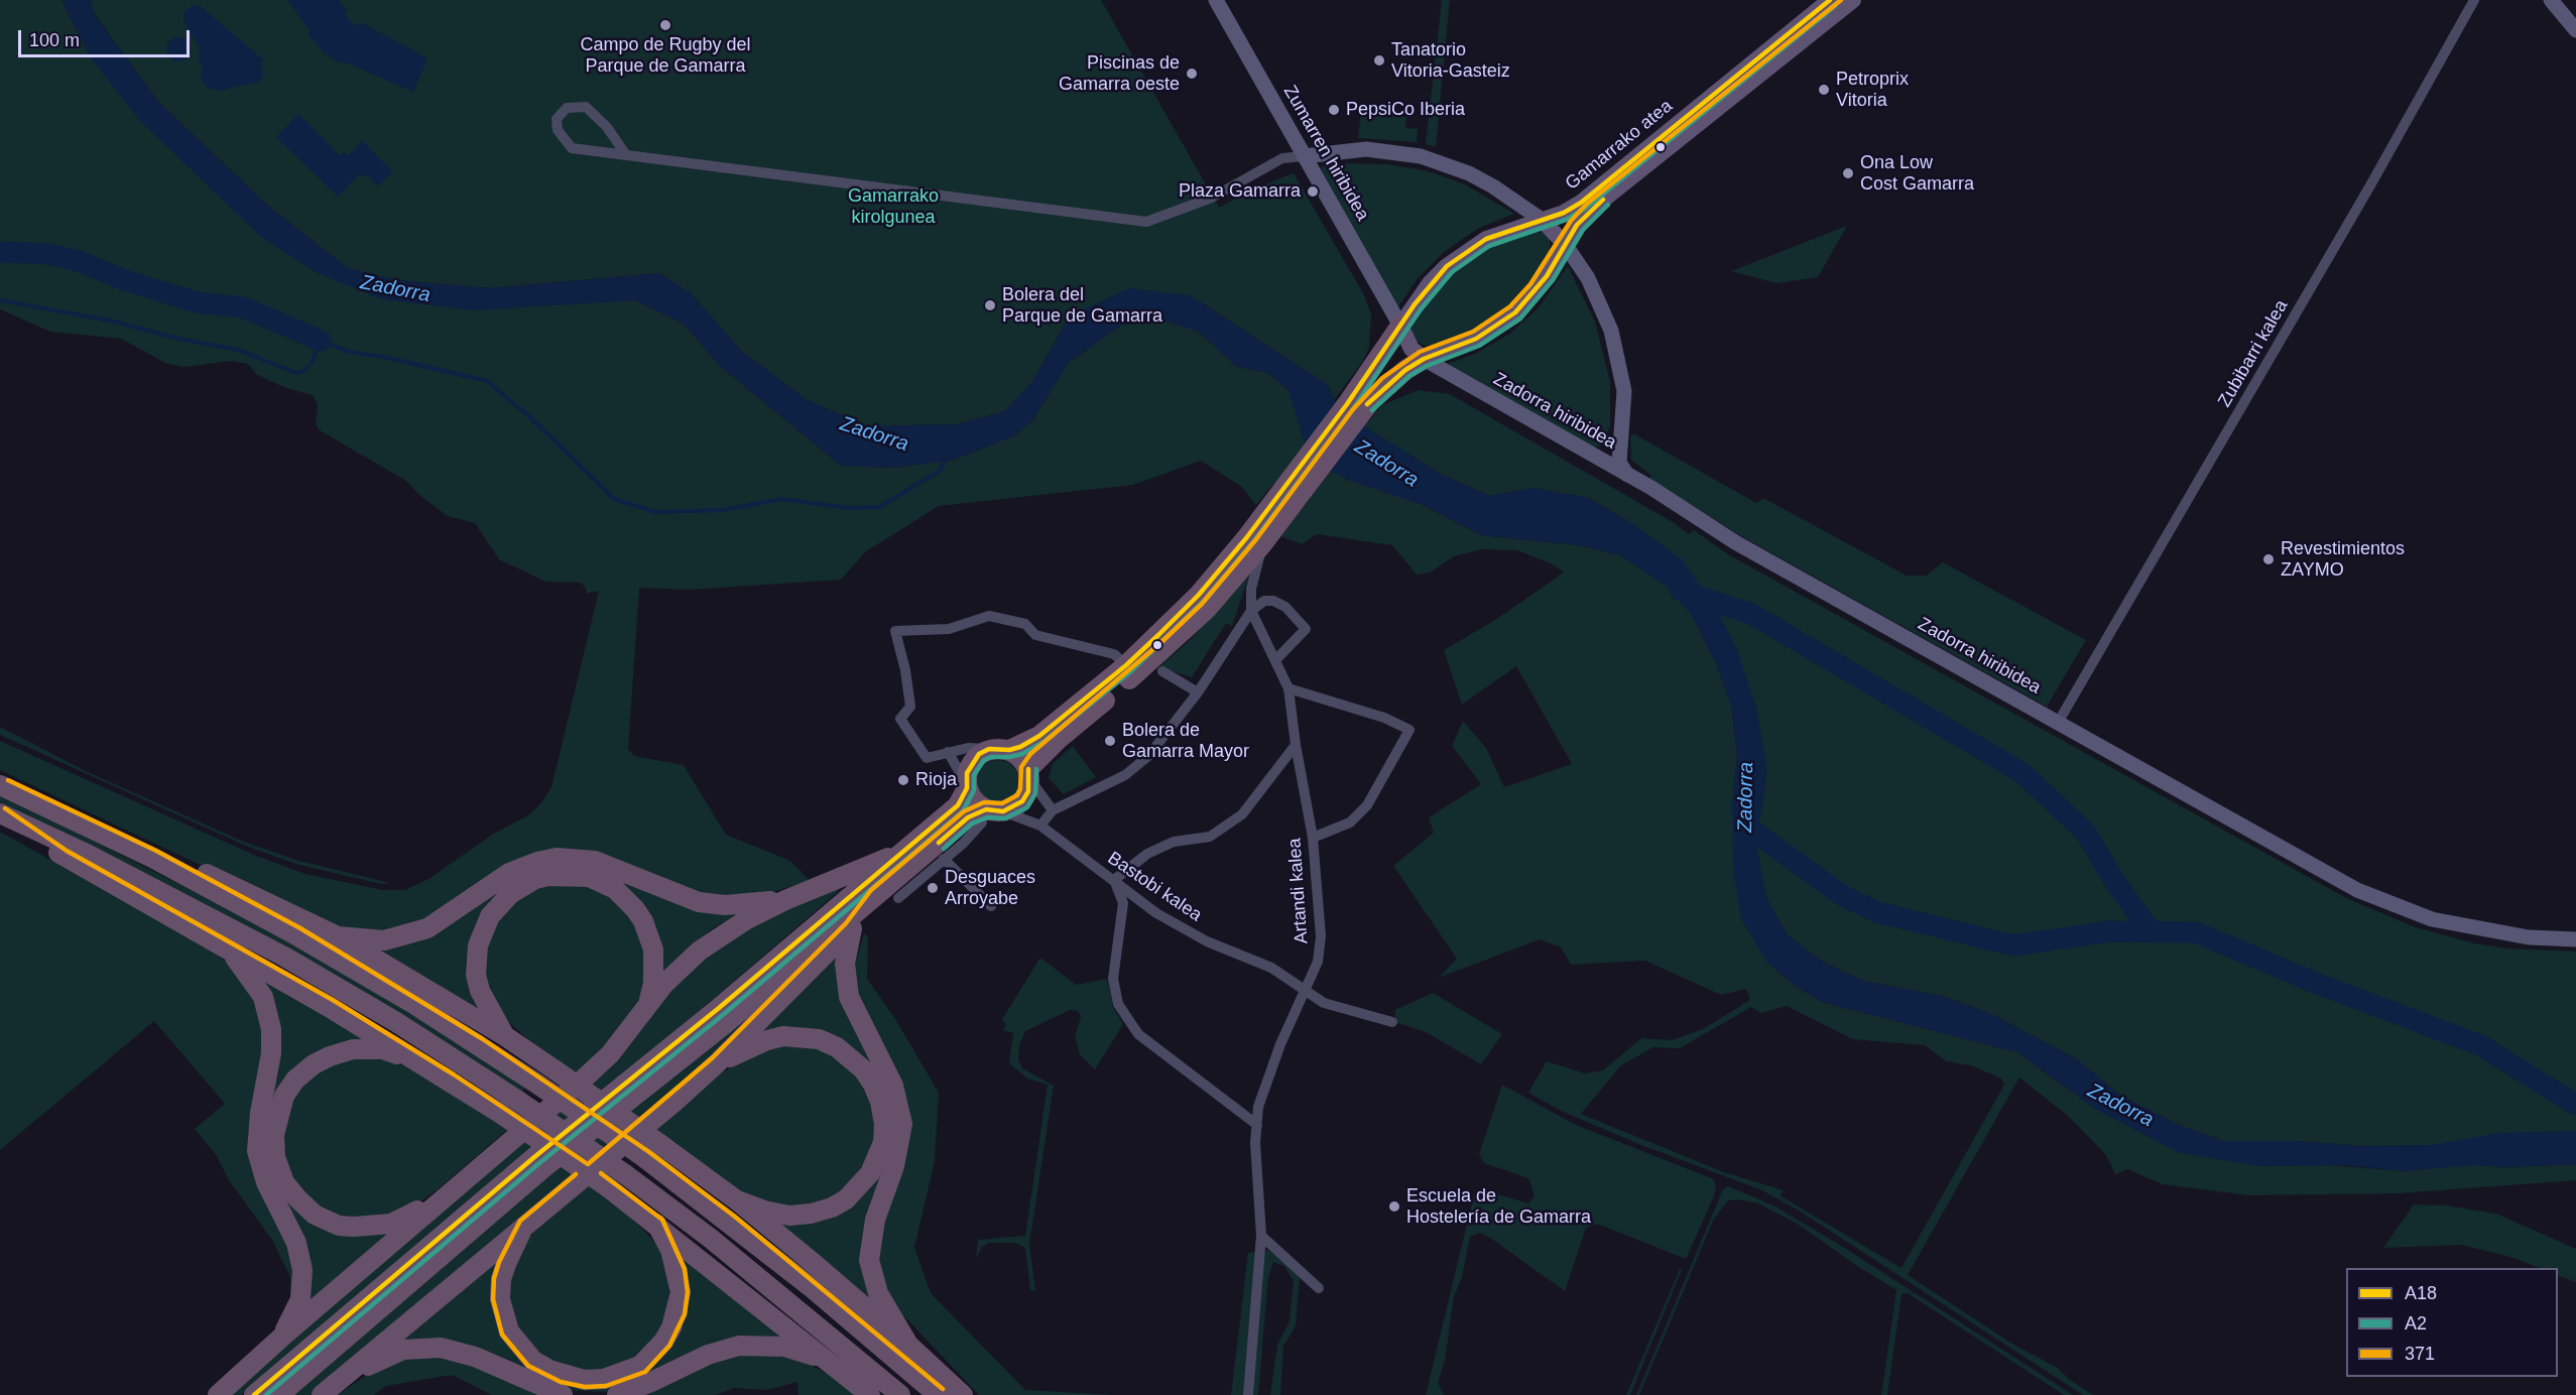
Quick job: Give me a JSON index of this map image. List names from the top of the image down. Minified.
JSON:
{"streets":{"main road":["Gamarrako atea","Zumarren hiribidea","Zadorra hiribidea"],"street":["Zubibarri kalea","Bastobi kalea","Artandi kalea"]},"crossings":[["Gamarrako atea","Zumarren hiribidea"],["Gamarrako atea","Zadorra hiribidea"],["Zumarren hiribidea","Zadorra hiribidea"],["Zubibarri kalea","Zadorra hiribidea"],["Bastobi kalea","Artandi kalea"]],"water":["Zadorra"],"parks":["Gamarrako kirolgunea"],"places":["Campo de Rugby del Parque de Gamarra","Tanatorio Vitoria-Gasteiz","Piscinas de Gamarra oeste","Petroprix Vitoria","PepsiCo Iberia","Ona Low Cost Gamarra","Plaza Gamarra","Bolera del Parque de Gamarra","Revestimientos ZAYMO","Bolera de Gamarra Mayor","Rioja","Desguaces Arroyabe","Escuela de Hostelería de Gamarra"],"lines":["transit line A18","transit line 371","transit line A2"],"legend":["A18","A2","371"],"scale_bar":"100 m"}
